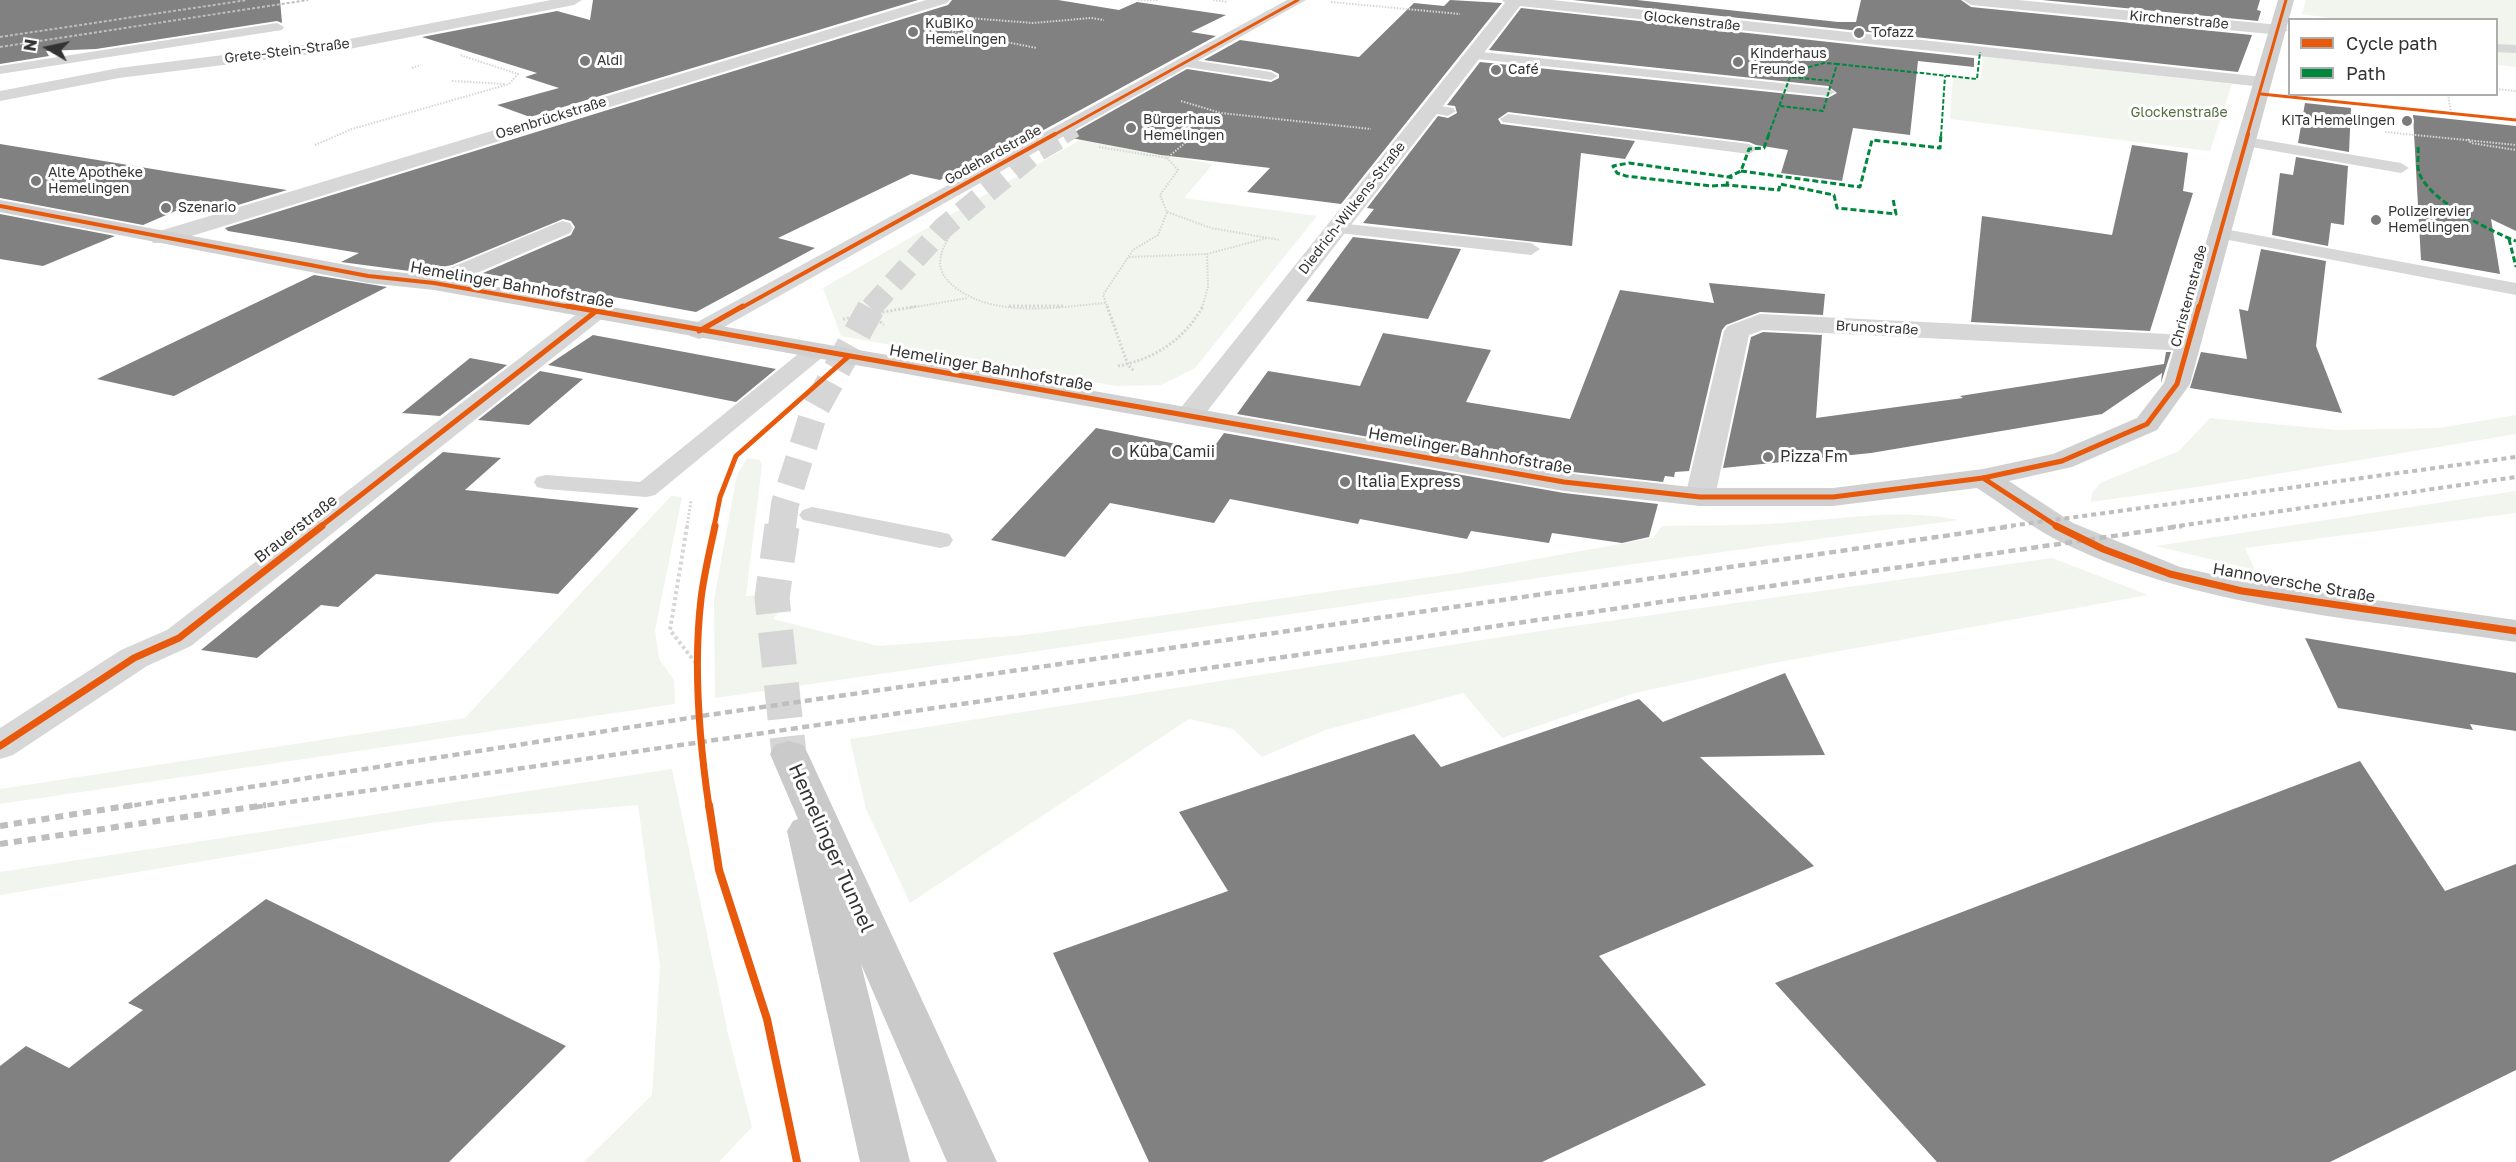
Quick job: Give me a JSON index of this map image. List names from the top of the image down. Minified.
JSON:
{"streets":{"main road":["Hemelinger Tunnel"],"street":["Kirchnerstraße","Glockenstraße","Grete-Stein-Straße","Osenbrückstraße","Godehardstraße","Diedrich-Wilkens-Straße","Hemelinger Bahnhofstraße","Christernstraße","Brunostraße","Brauerstraße","Hannoversche Straße"]},"crossings":[["Kirchnerstraße","Christernstraße"],["Glockenstraße","Diedrich-Wilkens-Straße"],["Glockenstraße","Christernstraße"],["Osenbrückstraße","Hemelinger Bahnhofstraße"],["Godehardstraße","Hemelinger Bahnhofstraße"],["Diedrich-Wilkens-Straße","Hemelinger Bahnhofstraße"],["Hemelinger Bahnhofstraße","Christernstraße"],["Hemelinger Bahnhofstraße","Brunostraße"],["Hemelinger Bahnhofstraße","Brauerstraße"],["Hemelinger Bahnhofstraße","Hannoversche Straße"],["Christernstraße","Brunostraße"],["Christernstraße","Hannoversche Straße"]],"parks":["Glockenstraße"],"places":["KuBiKo Hemelingen","Tofazz","Aldi","Kinderhaus Freunde","Café","KiTa Hemelingen","Bürgerhaus Hemelingen","Alte Apotheke Hemelingen","Szenario","Polizeirevier Hemelingen","Kûba Camii","Pizza Fm","Italia Express"],"legend":["Cycle path","Path"],"north":"left"}
